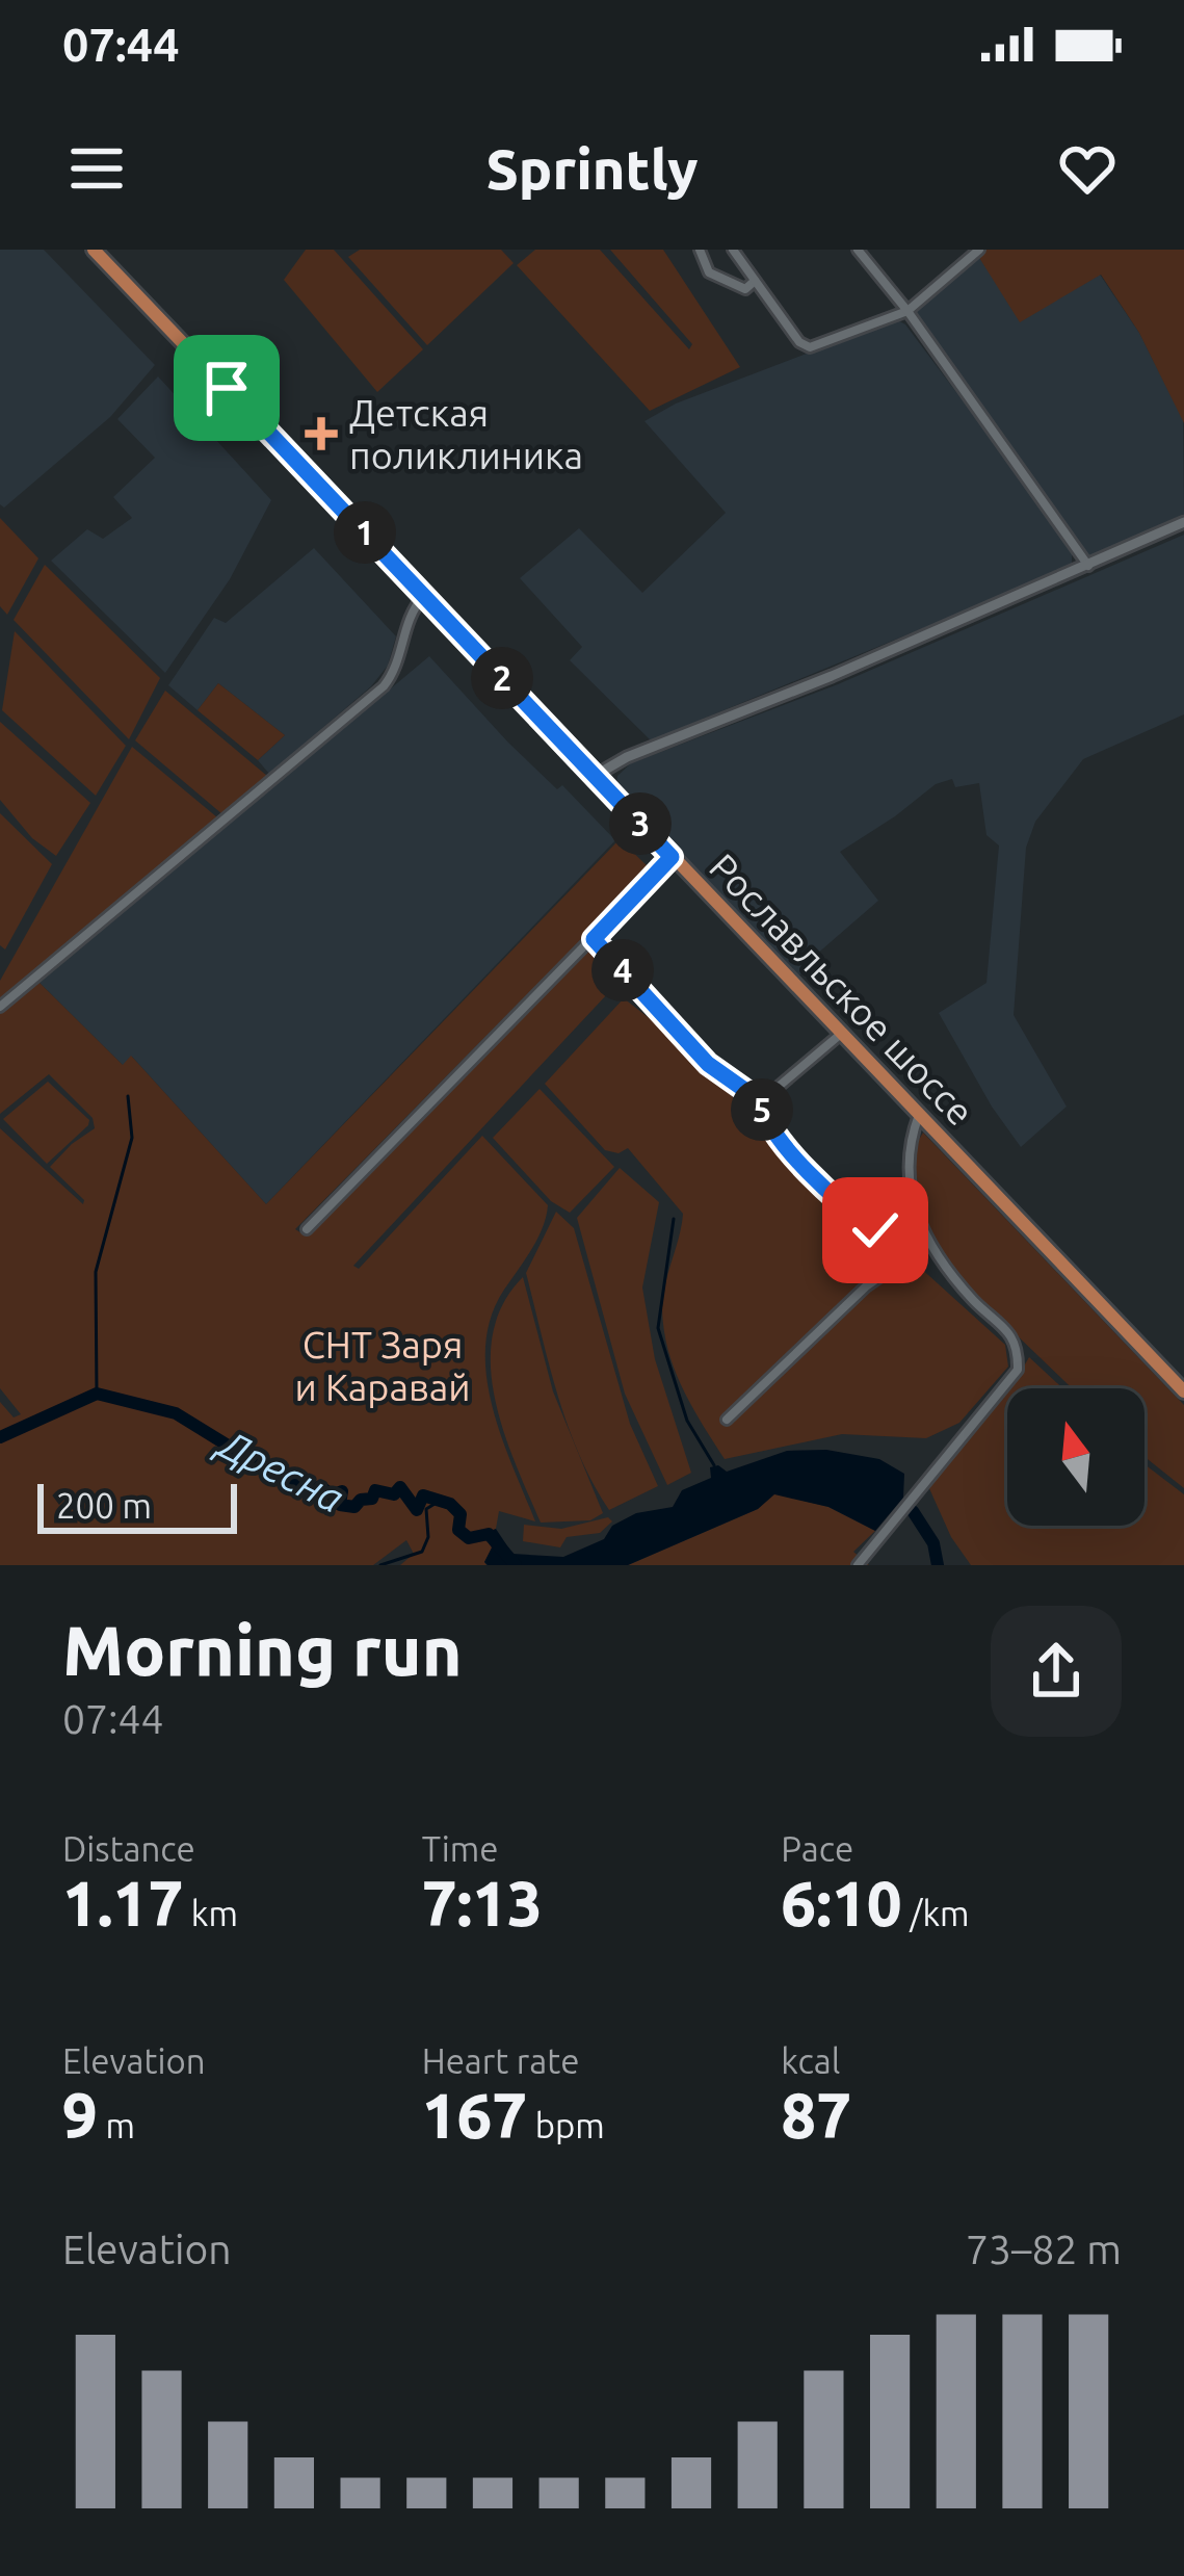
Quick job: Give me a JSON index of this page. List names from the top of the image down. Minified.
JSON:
{"streets":{"main road":["Рославльское шоссе"]},"water":["Дресна"],"parks":["СНТ Заря и Каравай"],"places":{"health":["Детская поликлиника"]},"scale_bar":"200 m","north":"top","page":{"status":"07:44","header":"Sprintly","pins":["1","2","3","4","5"],"scale":"200 m","heading":["Morning run","07:44"],"stats":[["Distance","1.17 km"],["Time","7:13"],["Pace","6:10 /km"],["Elevation","9 m"],["Heart rate","167 bpm"],["kcal","87"]],"chart":["Elevation","73–82 m"]}}
